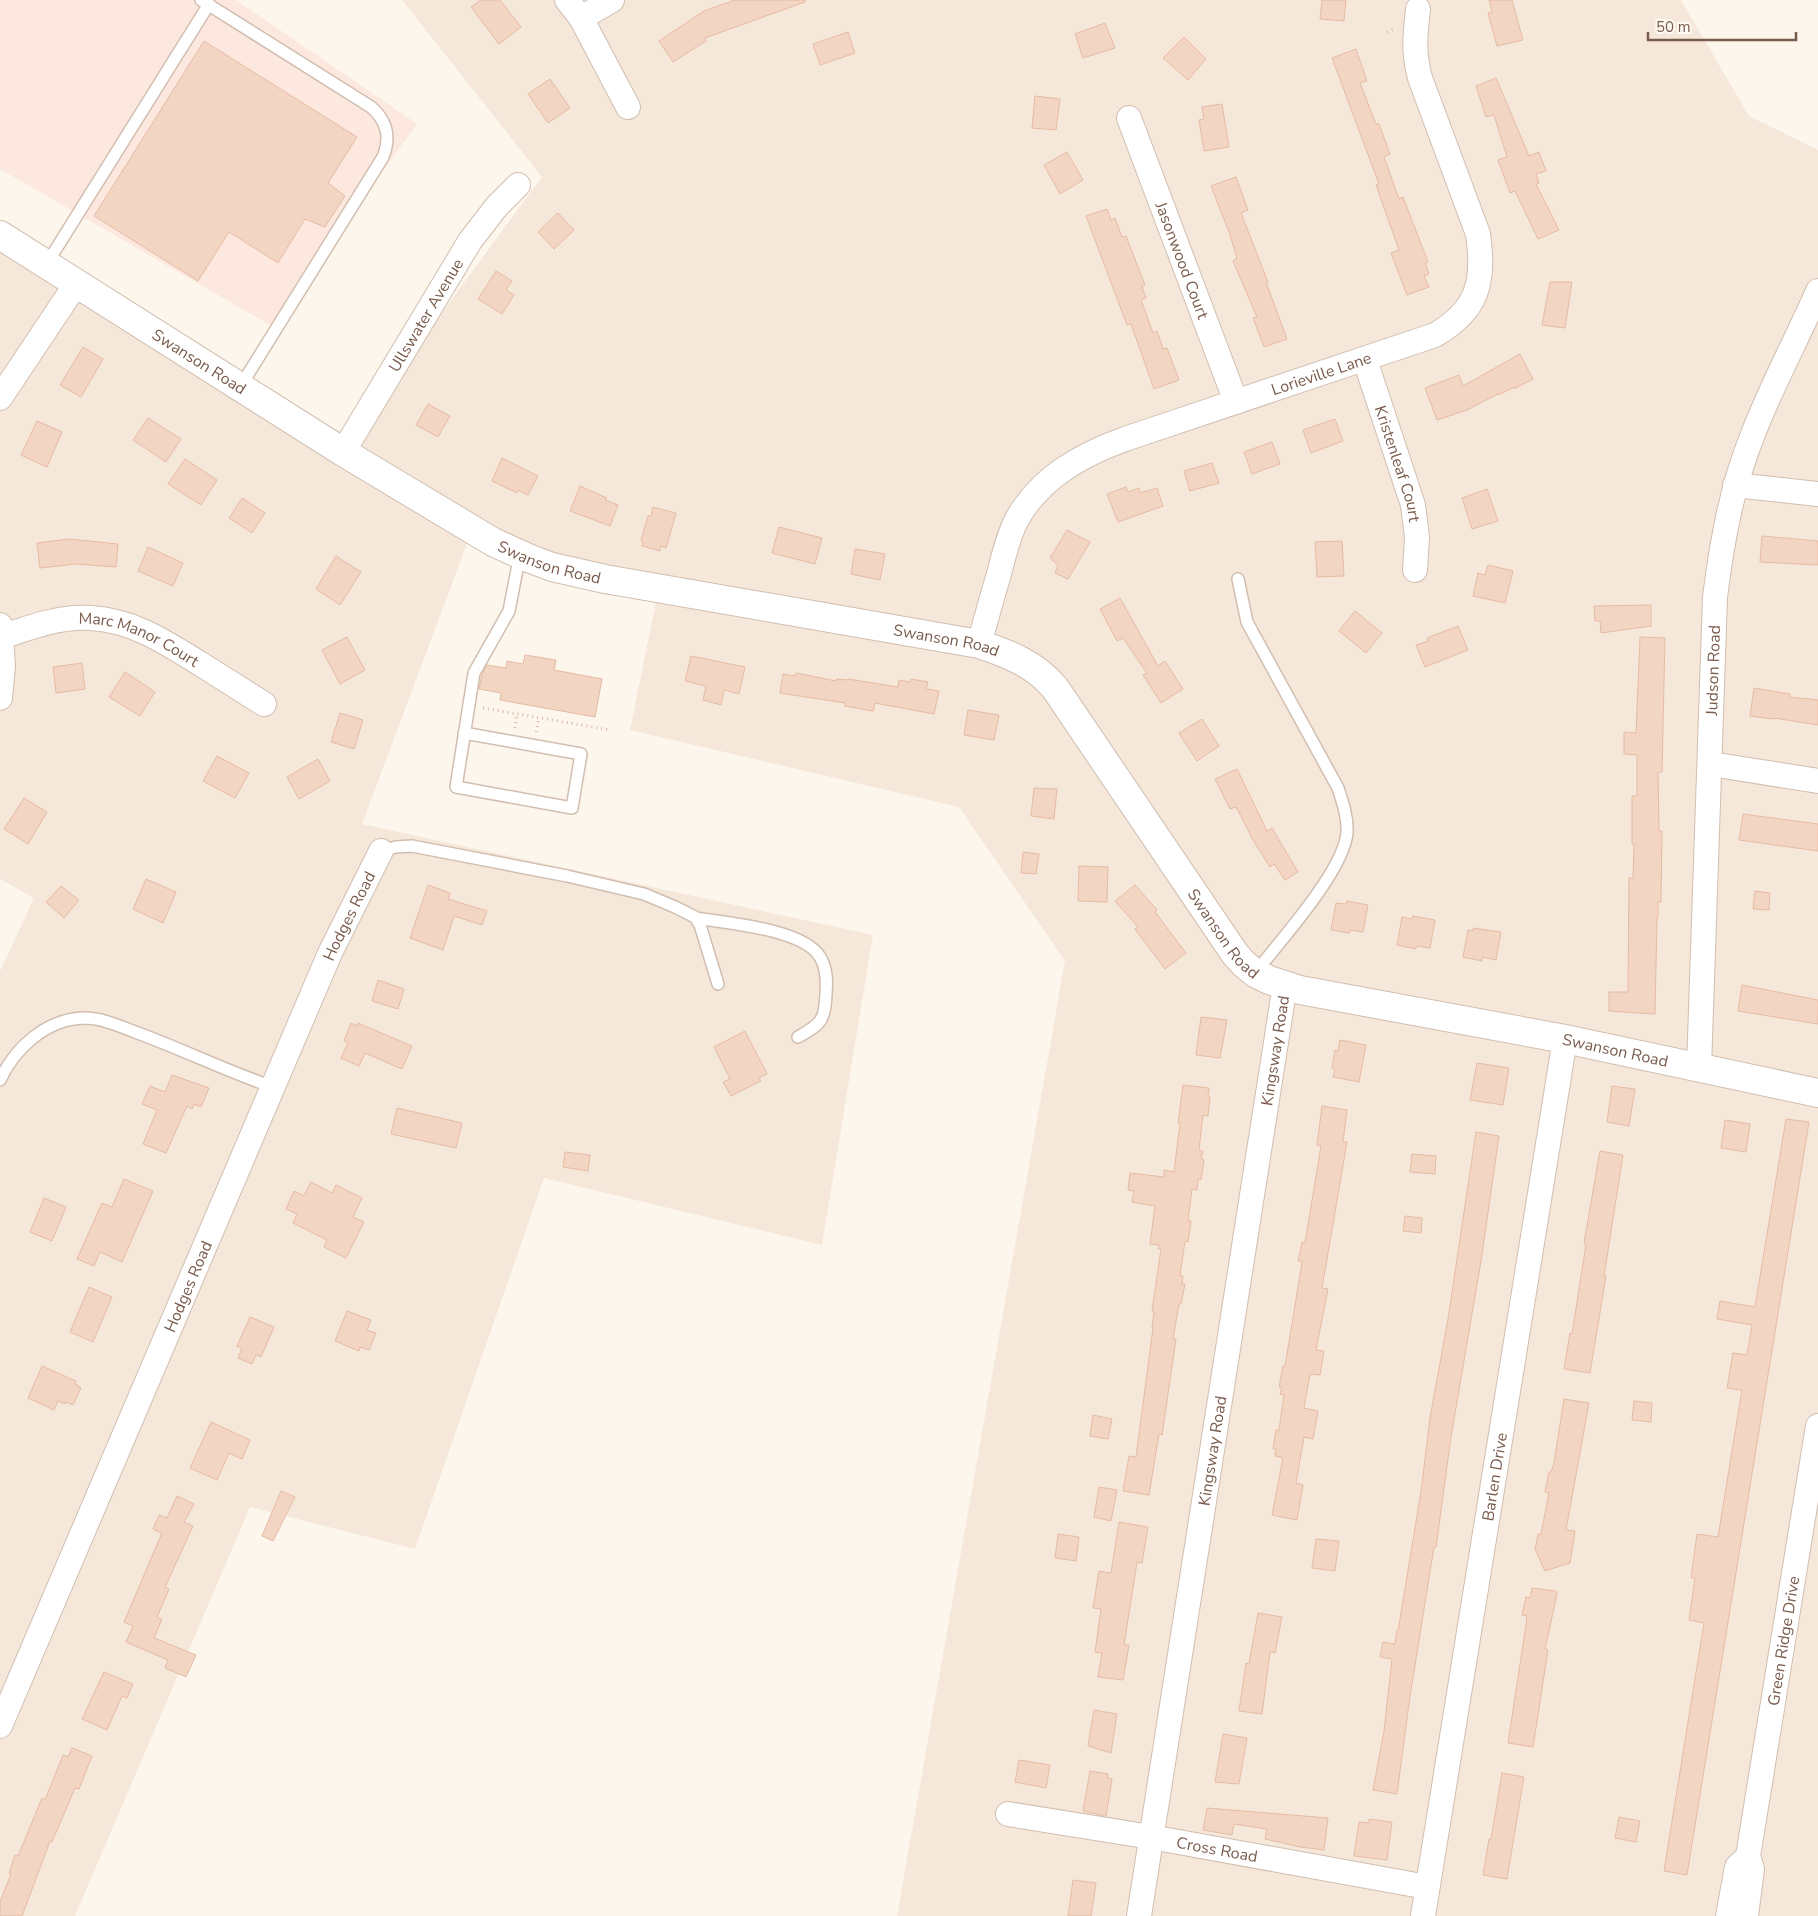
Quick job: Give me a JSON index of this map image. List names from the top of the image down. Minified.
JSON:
{"streets":{"street":["Jasonwood Court","Ullswater Avenue","Swanson Road","Lorieville Lane","Kristenleaf Court","Marc Manor Court","Judson Road","Hodges Road","Kingsway Road","Barlen Drive","Green Ridge Drive","Cross Road"]},"crossings":[["Jasonwood Court","Lorieville Lane"],["Ullswater Avenue","Swanson Road"],["Swanson Road","Lorieville Lane"],["Swanson Road","Judson Road"],["Swanson Road","Kingsway Road"],["Swanson Road","Barlen Drive"],["Lorieville Lane","Kristenleaf Court"],["Kingsway Road","Cross Road"],["Barlen Drive","Cross Road"]],"scale_bar":"50 m"}
